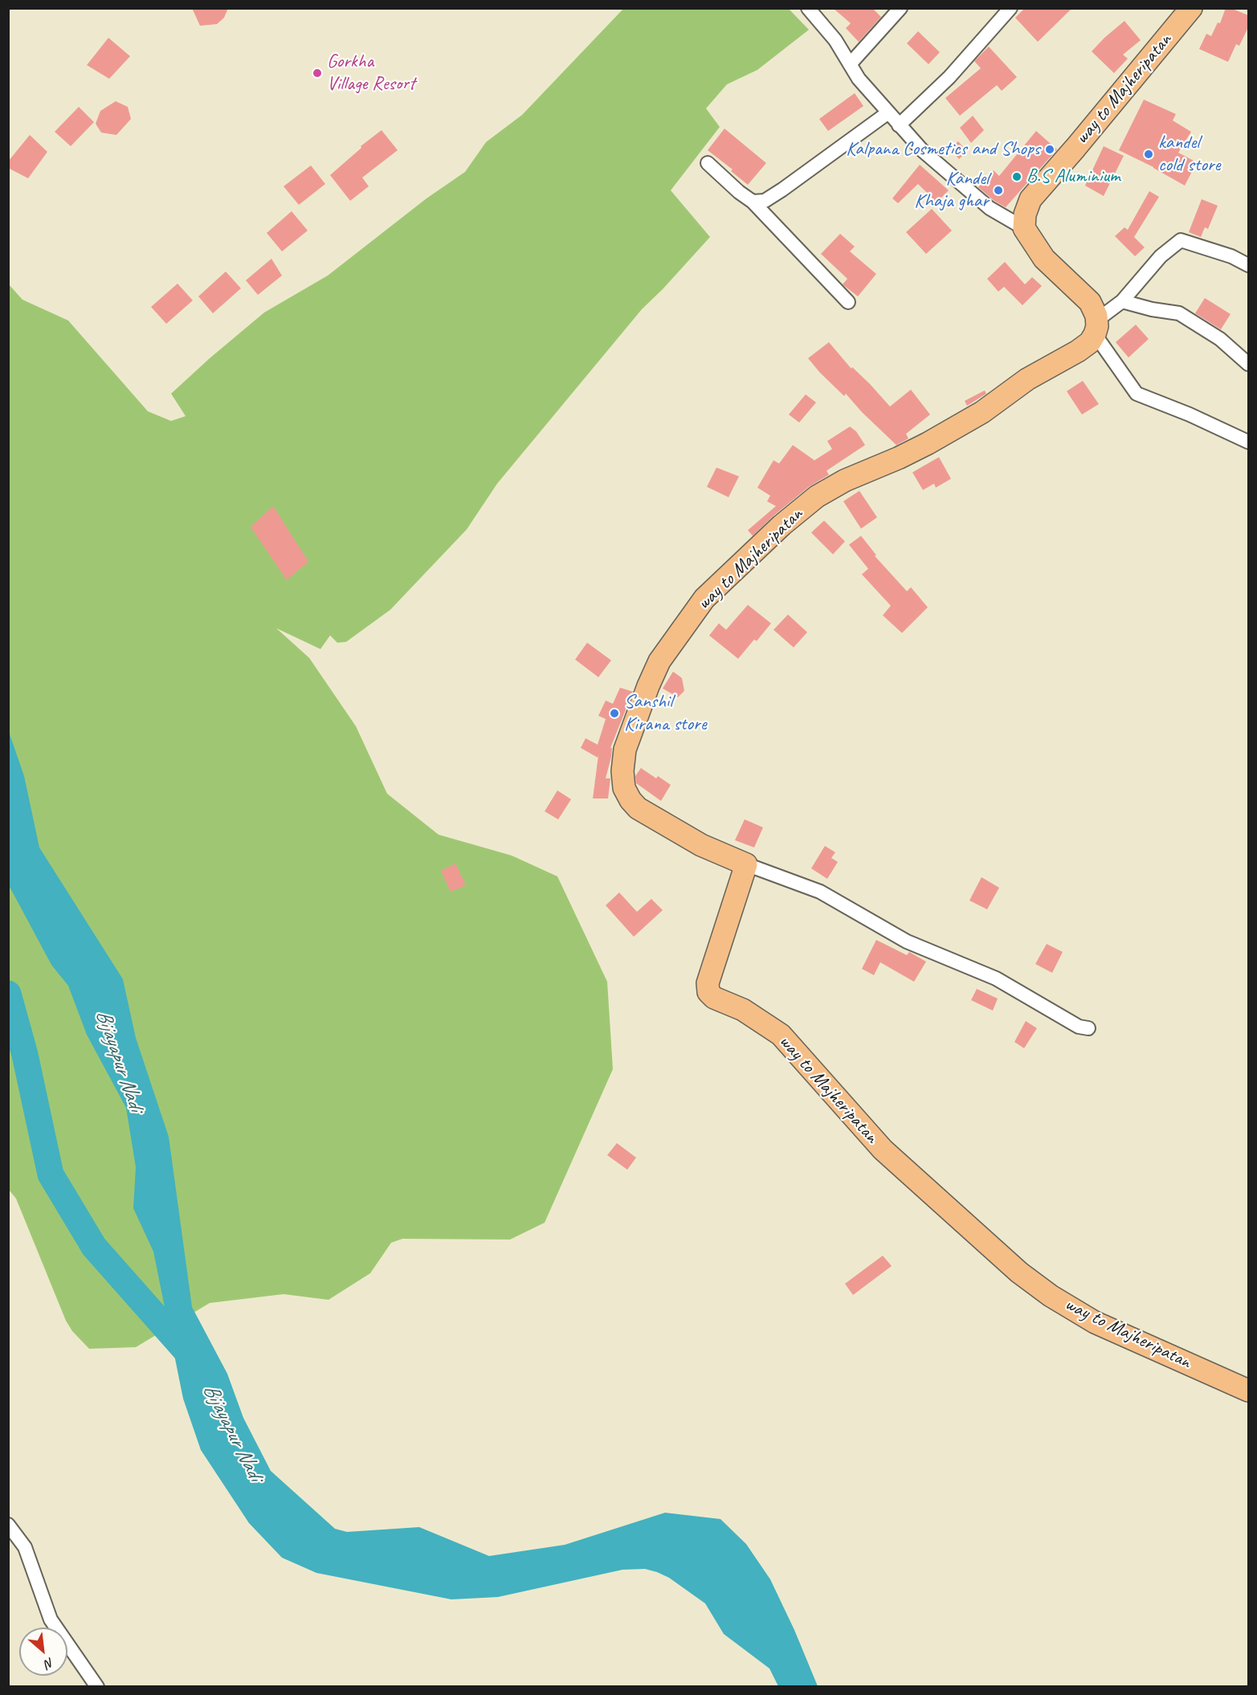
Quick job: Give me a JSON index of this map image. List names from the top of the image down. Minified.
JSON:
{"streets":{"main road":["way to Majheripatan"]},"water":["Bijayapur Nadi"],"places":["Gorkha Village Resort","Kalpana Cosmetics and Shops","kandel cold store","B.S Aluminium","Kandel Khaja ghar","Sanshil Kirana store"],"north":"bottom right"}
